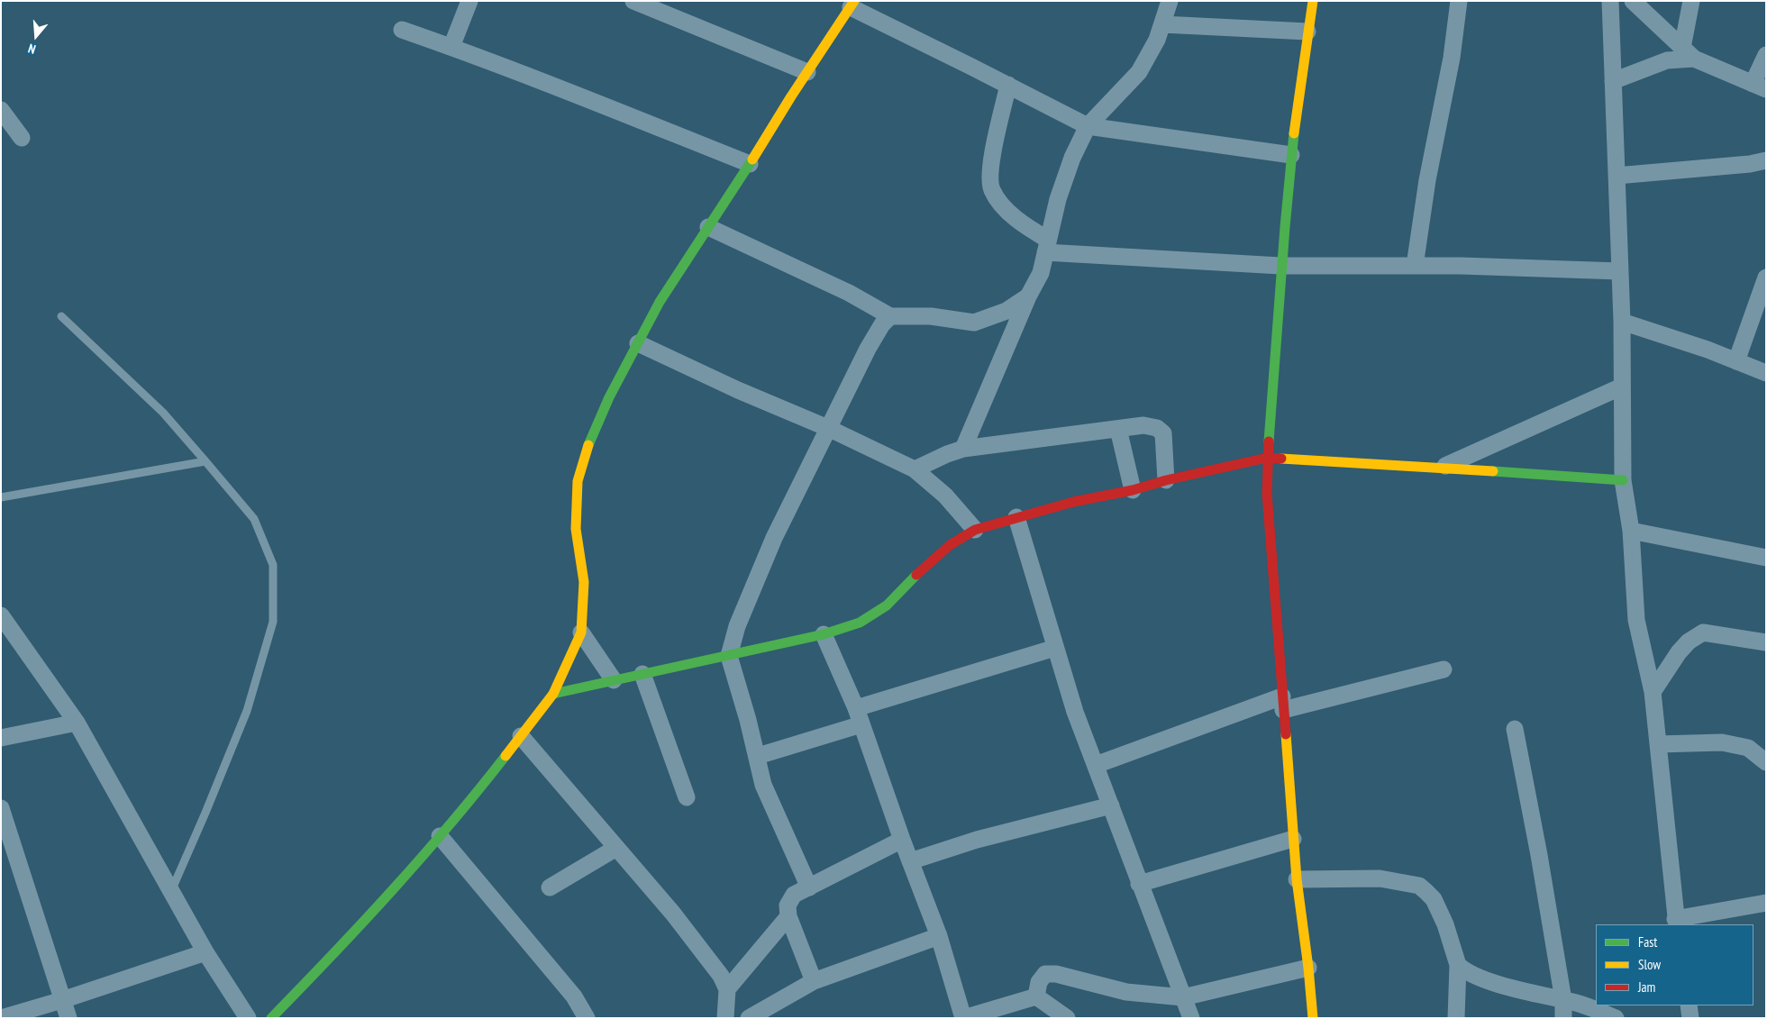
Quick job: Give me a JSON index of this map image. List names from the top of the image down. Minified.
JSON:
{"legend":["Fast","Slow","Jam"],"north":"bottom"}
